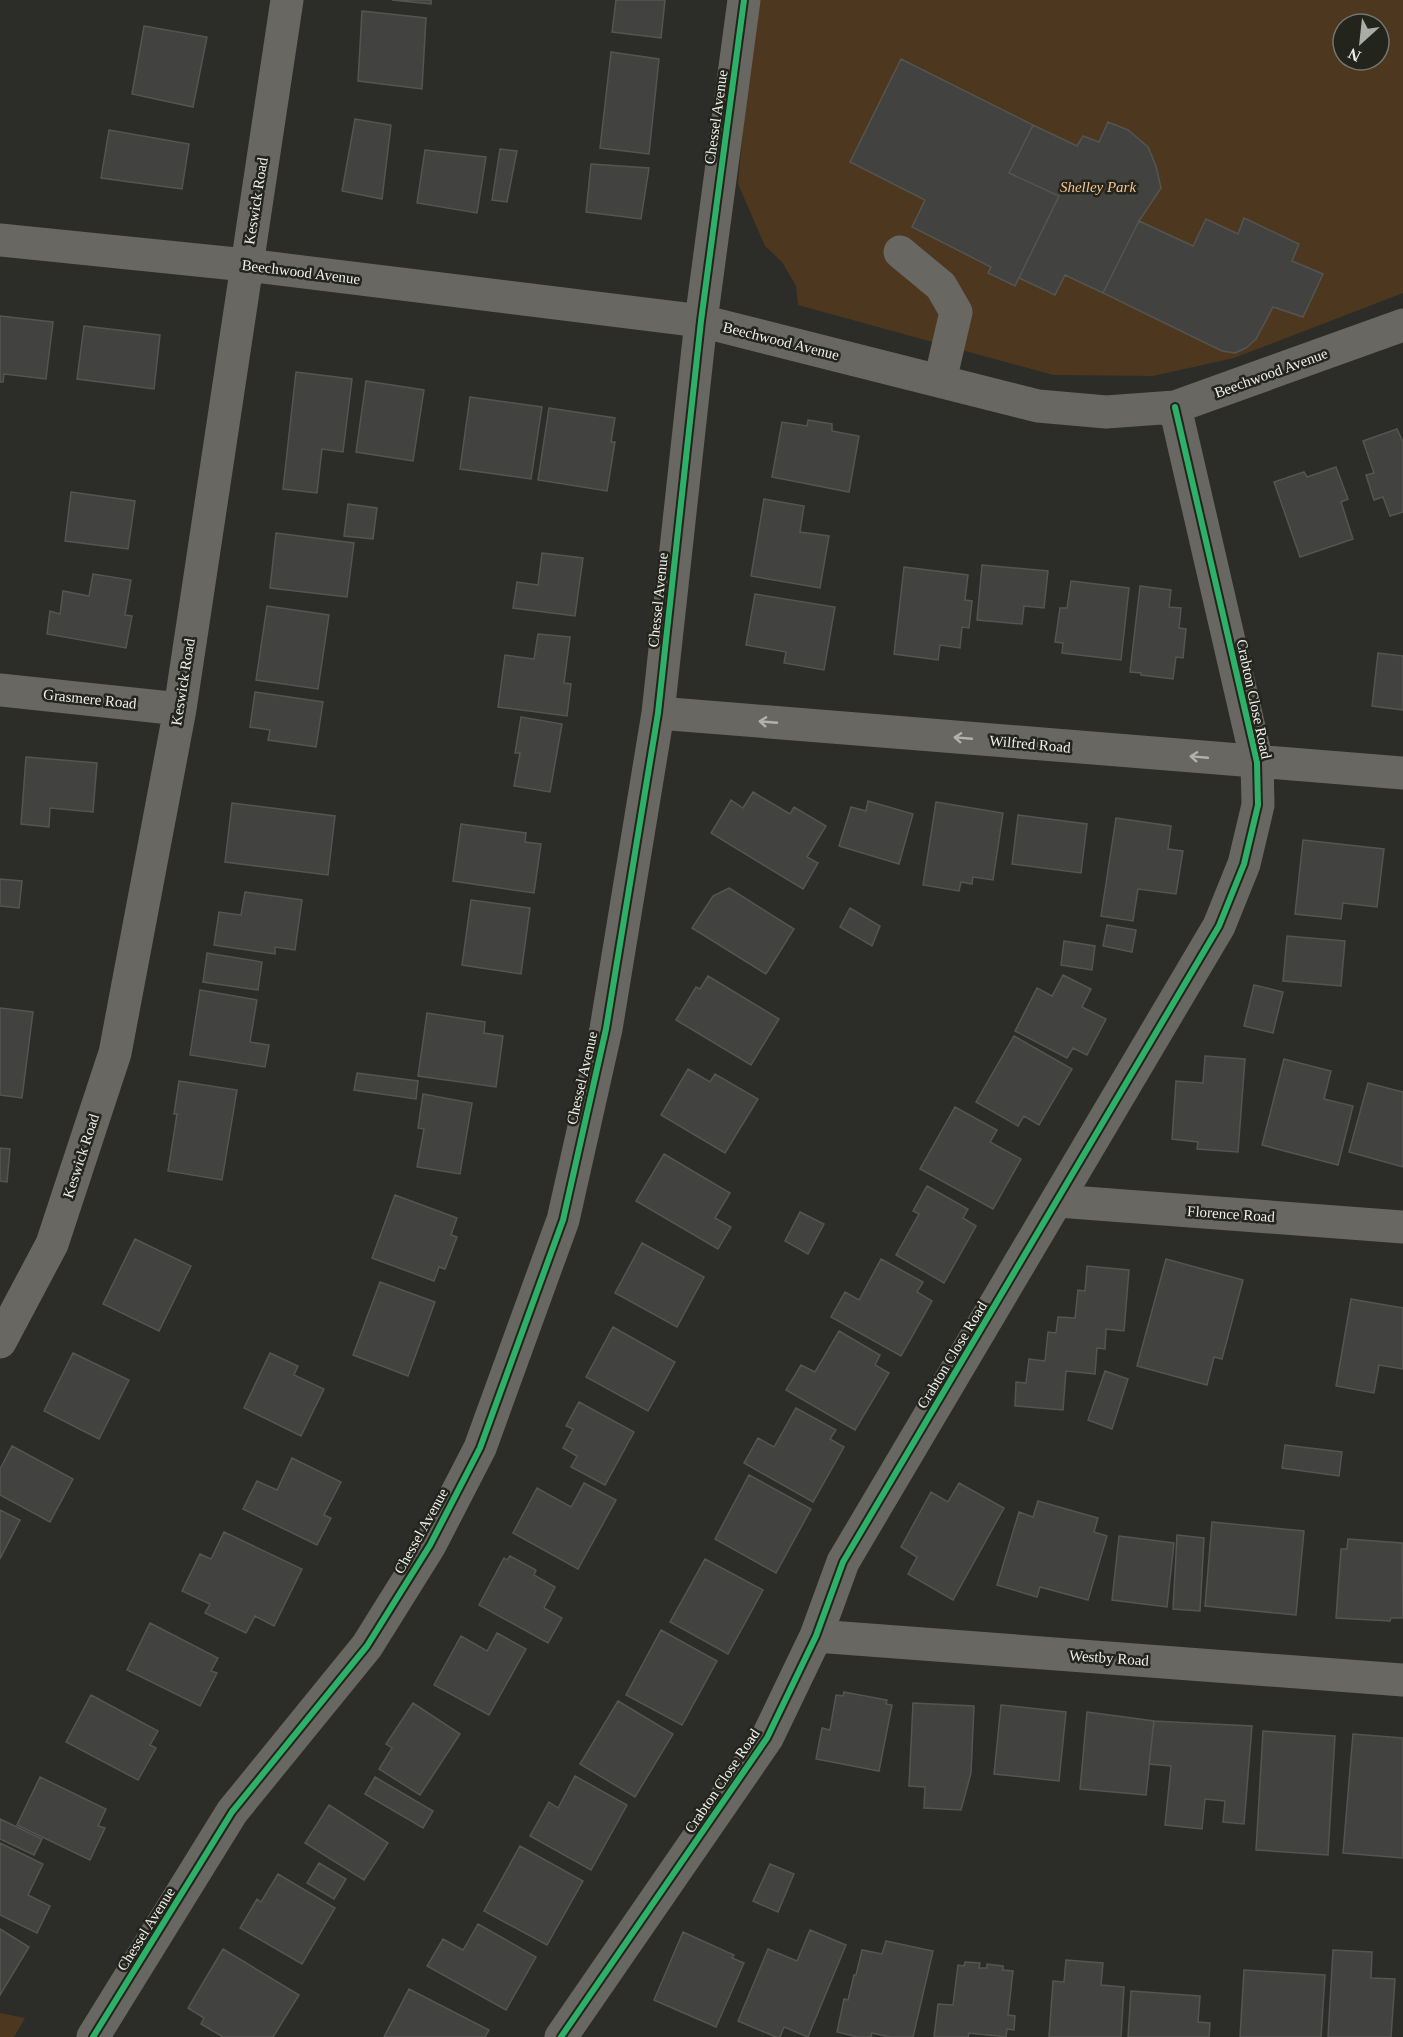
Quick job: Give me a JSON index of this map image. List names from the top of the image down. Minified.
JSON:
{"streets":{"street":["Chessel Avenue","Keswick Road","Beechwood Avenue","Grasmere Road","Crabton Close Road","Wilfred Road","Florence Road","Westby Road"]},"crossings":[["Chessel Avenue","Beechwood Avenue"],["Chessel Avenue","Wilfred Road"],["Keswick Road","Beechwood Avenue"],["Keswick Road","Grasmere Road"],["Beechwood Avenue","Crabton Close Road"],["Crabton Close Road","Wilfred Road"],["Crabton Close Road","Florence Road"],["Crabton Close Road","Westby Road"]],"one_way":["Wilfred Road"],"parks":["Shelley Park"],"north":"bottom left"}
